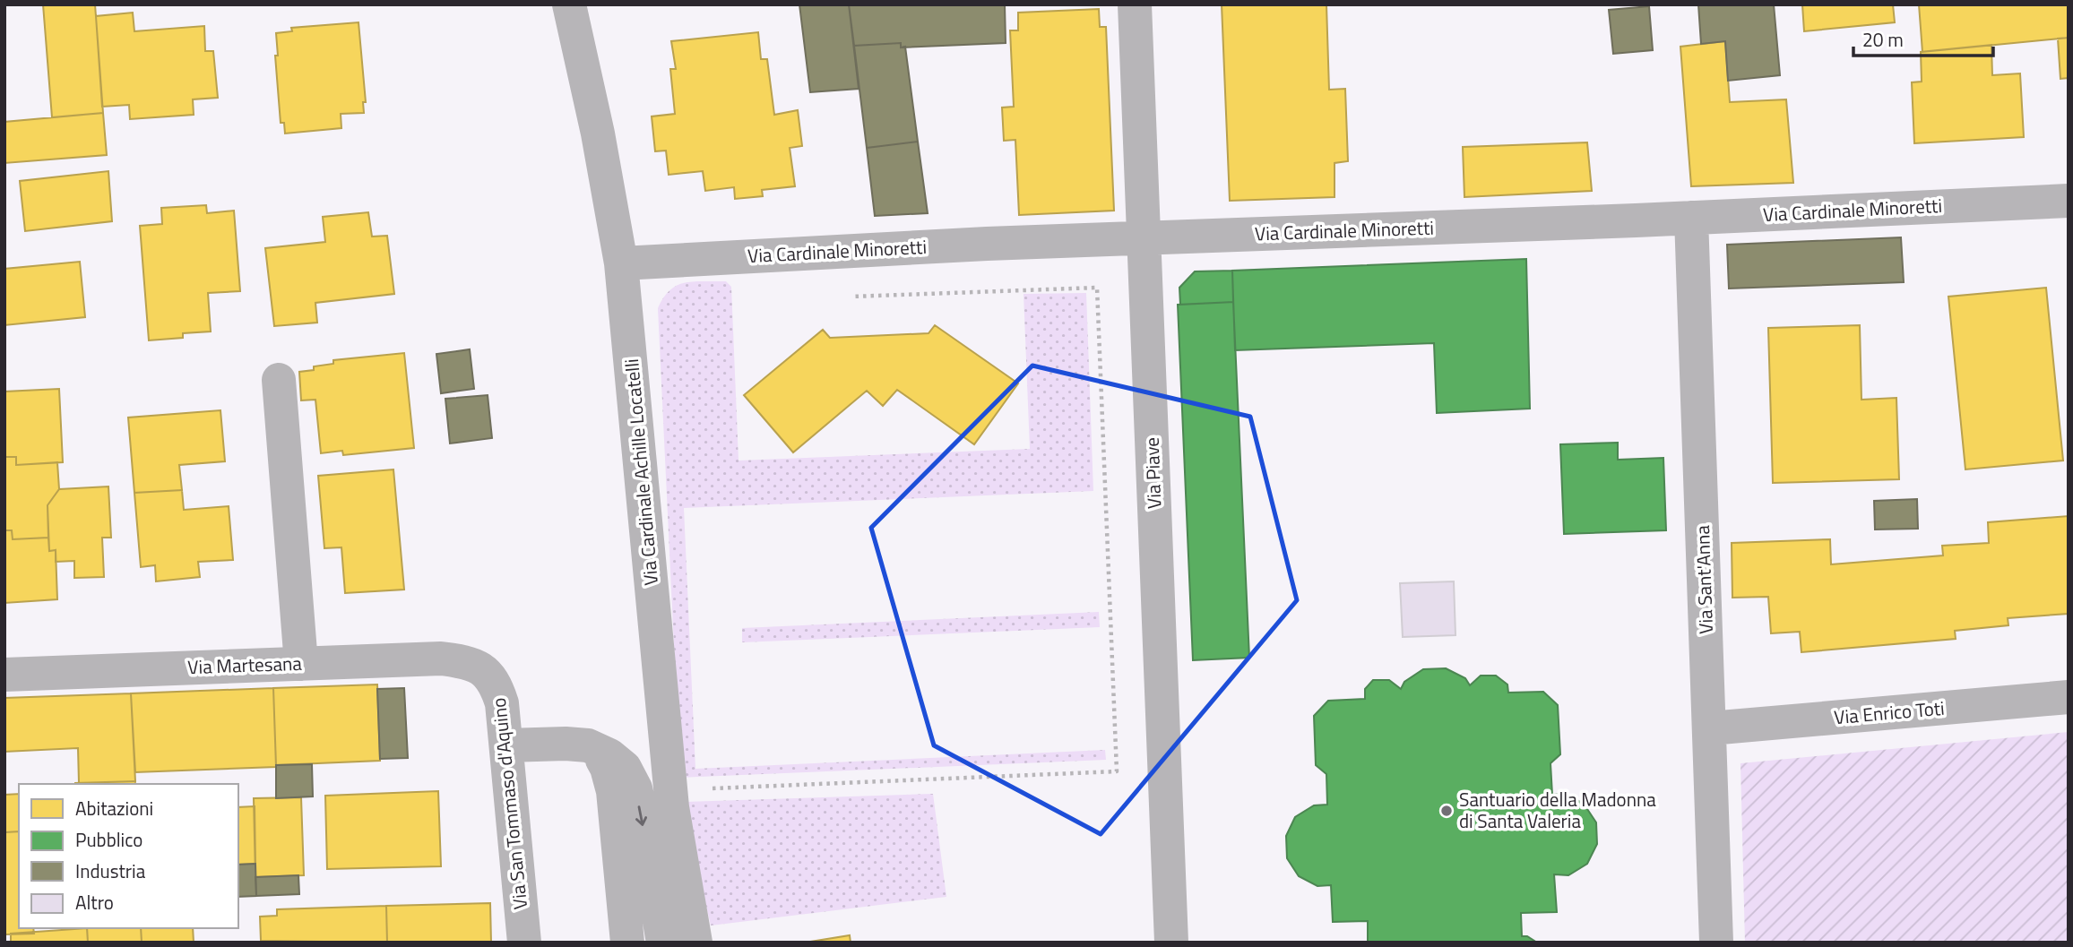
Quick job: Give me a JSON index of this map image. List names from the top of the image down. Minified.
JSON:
{"streets":{"street":["Via Cardinale Minoretti","Via Cardinale Achille Locatelli","Via Piave","Via Sant'Anna","Via Martesana","Via Enrico Toti","Via San Tommaso d'Aquino"]},"crossings":[["Via Cardinale Minoretti","Via Cardinale Achille Locatelli"],["Via Cardinale Minoretti","Via Piave"],["Via Cardinale Minoretti","Via Sant'Anna"],["Via Sant'Anna","Via Enrico Toti"],["Via Martesana","Via San Tommaso d'Aquino"]],"places":["Santuario della Madonna di Santa Valeria"],"legend":["Abitazioni","Pubblico","Industria","Altro"],"scale_bar":"20 m"}
